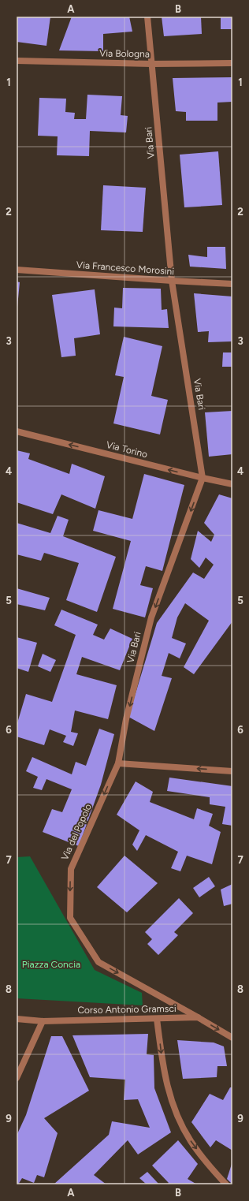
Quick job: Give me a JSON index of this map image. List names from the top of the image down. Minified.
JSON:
{"streets":{"street":["Via Bologna","Via Bari","Via Francesco Morosini","Via Torino","Via del Popolo","Corso Antonio Gramsci"]},"crossings":[["Via Bologna","Via Bari"],["Via Bari","Via Francesco Morosini"],["Via Bari","Via Torino"],["Via Bari","Via del Popolo"],["Via del Popolo","Corso Antonio Gramsci"]],"one_way":["Via Bari","Via Torino","Via del Popolo"],"parks":["Piazza Concia"],"grid":{"columns":["A","B"],"rows":["1","2","3","4","5","6","7","8","9"]}}
